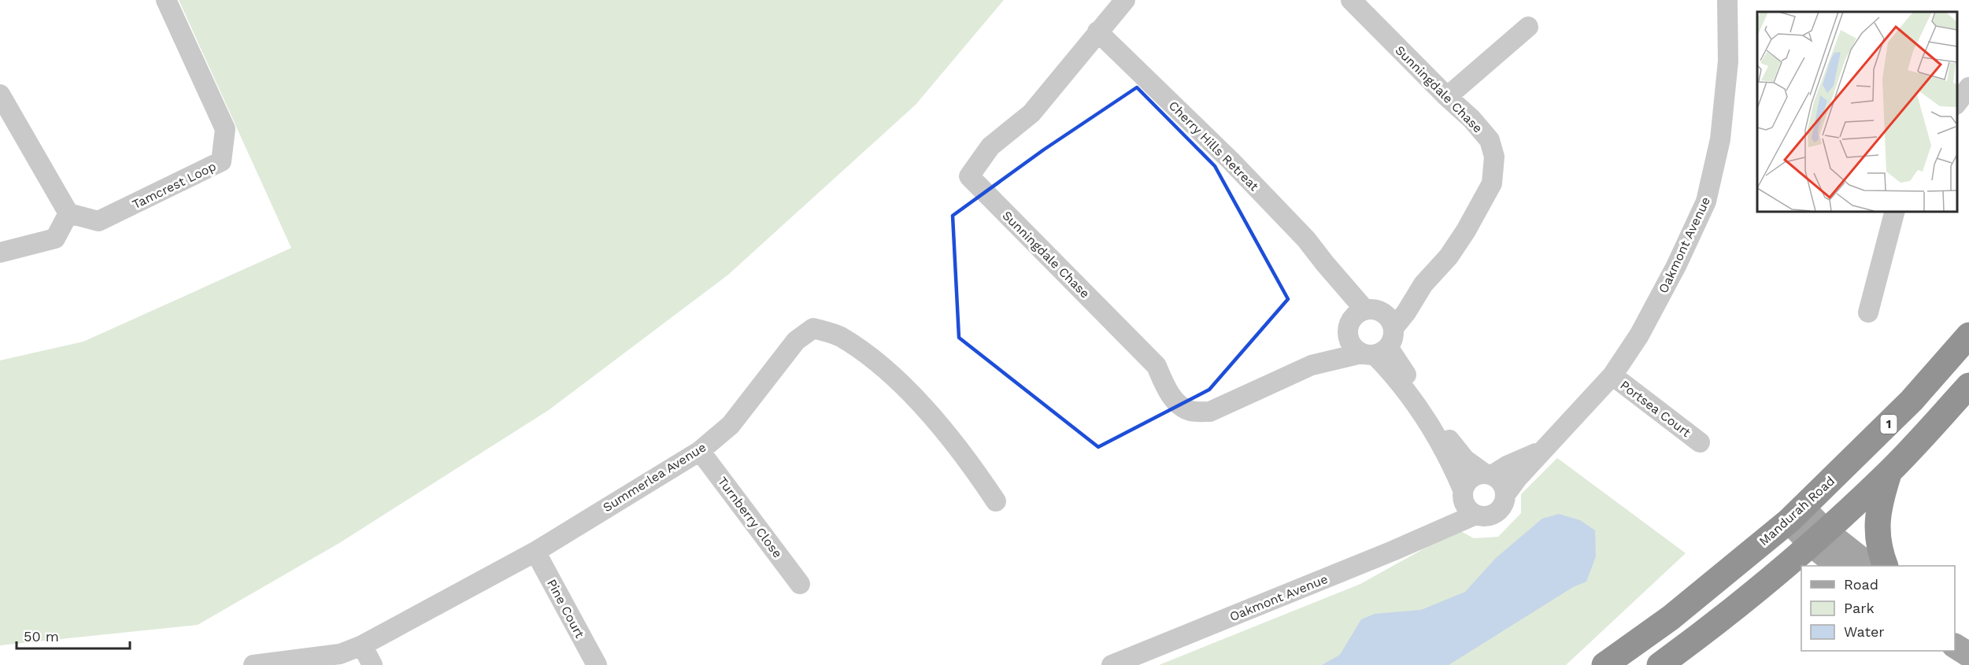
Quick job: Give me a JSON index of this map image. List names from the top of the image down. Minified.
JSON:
{"streets":{"highway":["1","Mandurah Road"],"street":["Sunningdale Chase","Cherry Hills Retreat","Tamcrest Loop","Oakmont Avenue","Portsea Court","Summerlea Avenue","Turnberry Close","Pine Court"]},"crossings":[["Sunningdale Chase","Cherry Hills Retreat"],["Cherry Hills Retreat","Oakmont Avenue"],["Oakmont Avenue","Portsea Court"],["Summerlea Avenue","Turnberry Close"],["Summerlea Avenue","Pine Court"]],"legend":["Road","Park","Water"],"scale_bar":"50 m"}
